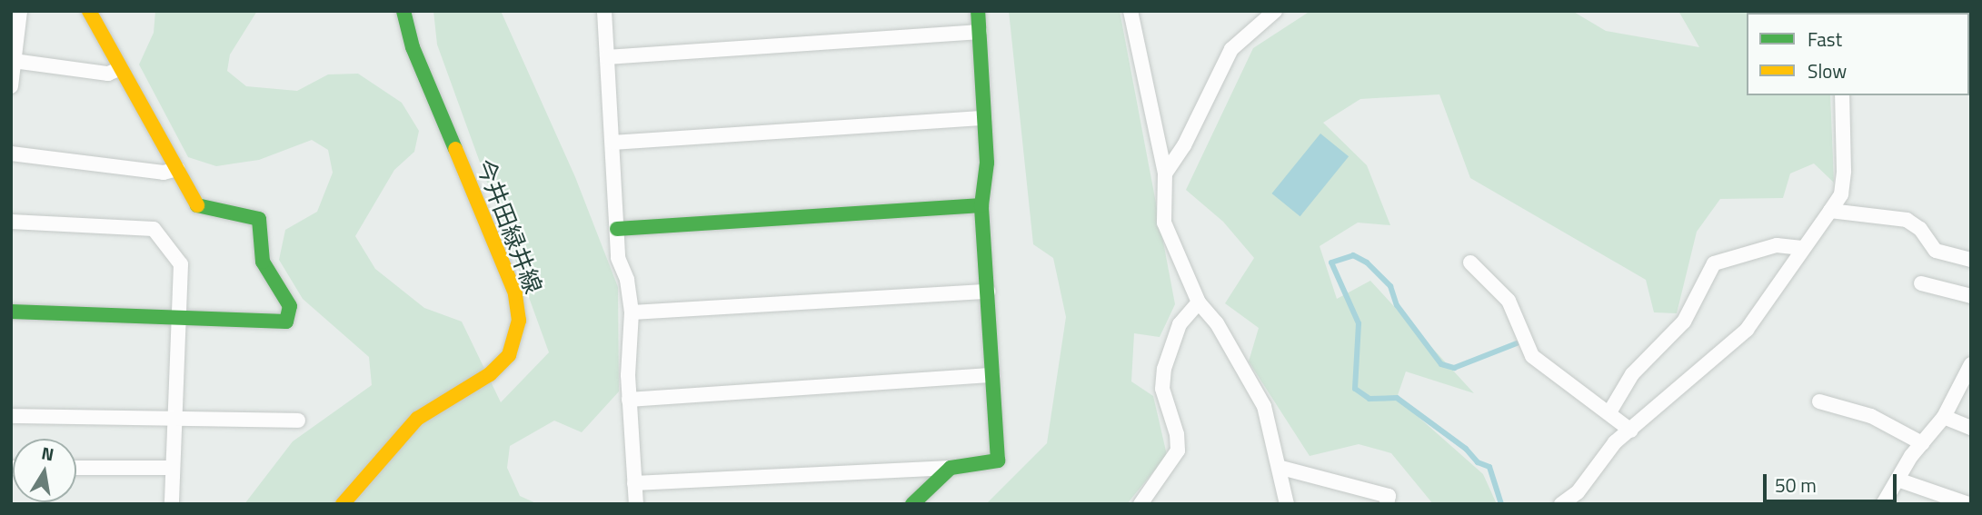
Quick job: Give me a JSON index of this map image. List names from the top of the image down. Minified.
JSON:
{"streets":{"street":["今井田緑井線"]},"legend":["Fast","Slow"],"scale_bar":"50 m","north":"top"}
